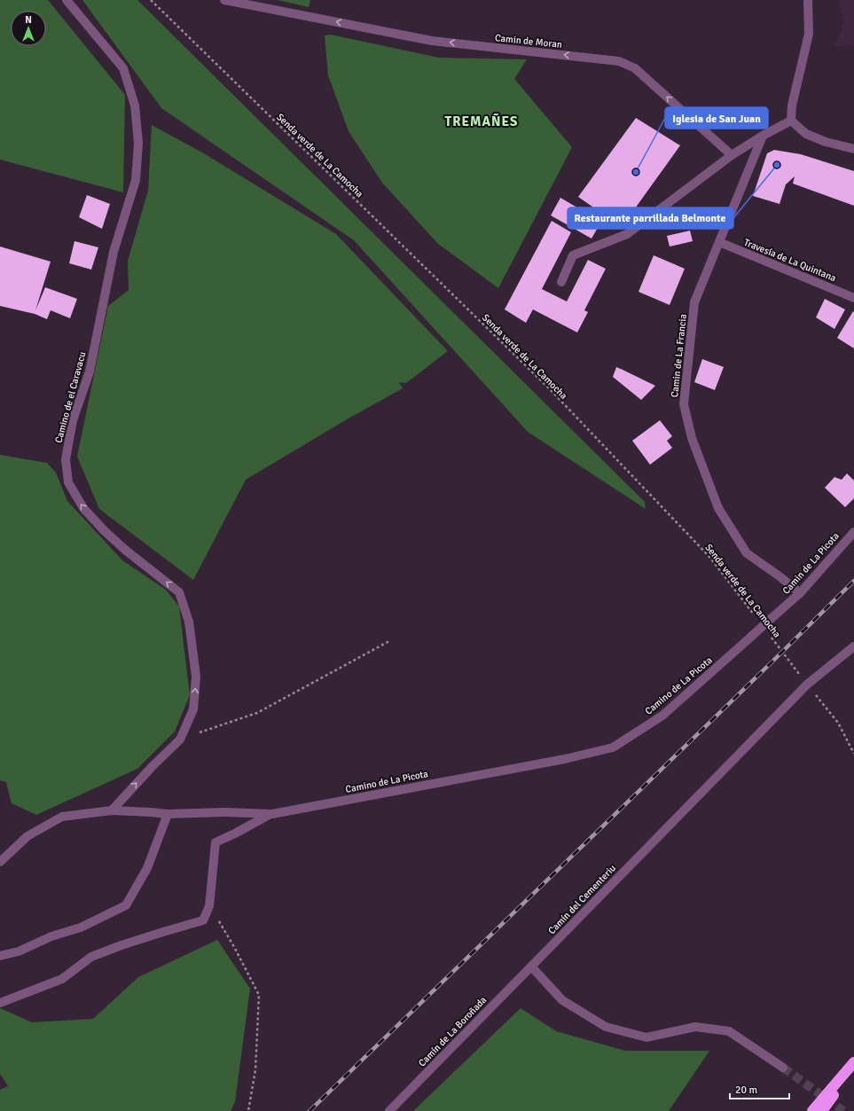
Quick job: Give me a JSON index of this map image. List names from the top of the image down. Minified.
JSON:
{"streets":{"street":["Camin de Moran","Travesía de La Quintana","Camin de La Francia","Camino de el Caravacu","Camin de La Picota","Camino de La Picota","Camín del Cementeriu","Camín de La Boroñada"],"path":["Senda verde de La Camocha"]},"crossings":[["Senda verde de La Camocha","Camín del Cementeriu"],["Travesía de La Quintana","Camin de La Francia"],["Camin de La Francia","Camin de La Picota"],["Camino de el Caravacu","Camino de La Picota"],["Camin de La Picota","Camino de La Picota"],["Camín del Cementeriu","Camín de La Boroñada"]],"one_way":["Camin de Moran","Camino de el Caravacu"],"districts":["TREMAÑES"],"places":["Restaurante parrillada Belmonte","Iglesia de San Juan"],"scale_bar":"20 m","north":"top"}
